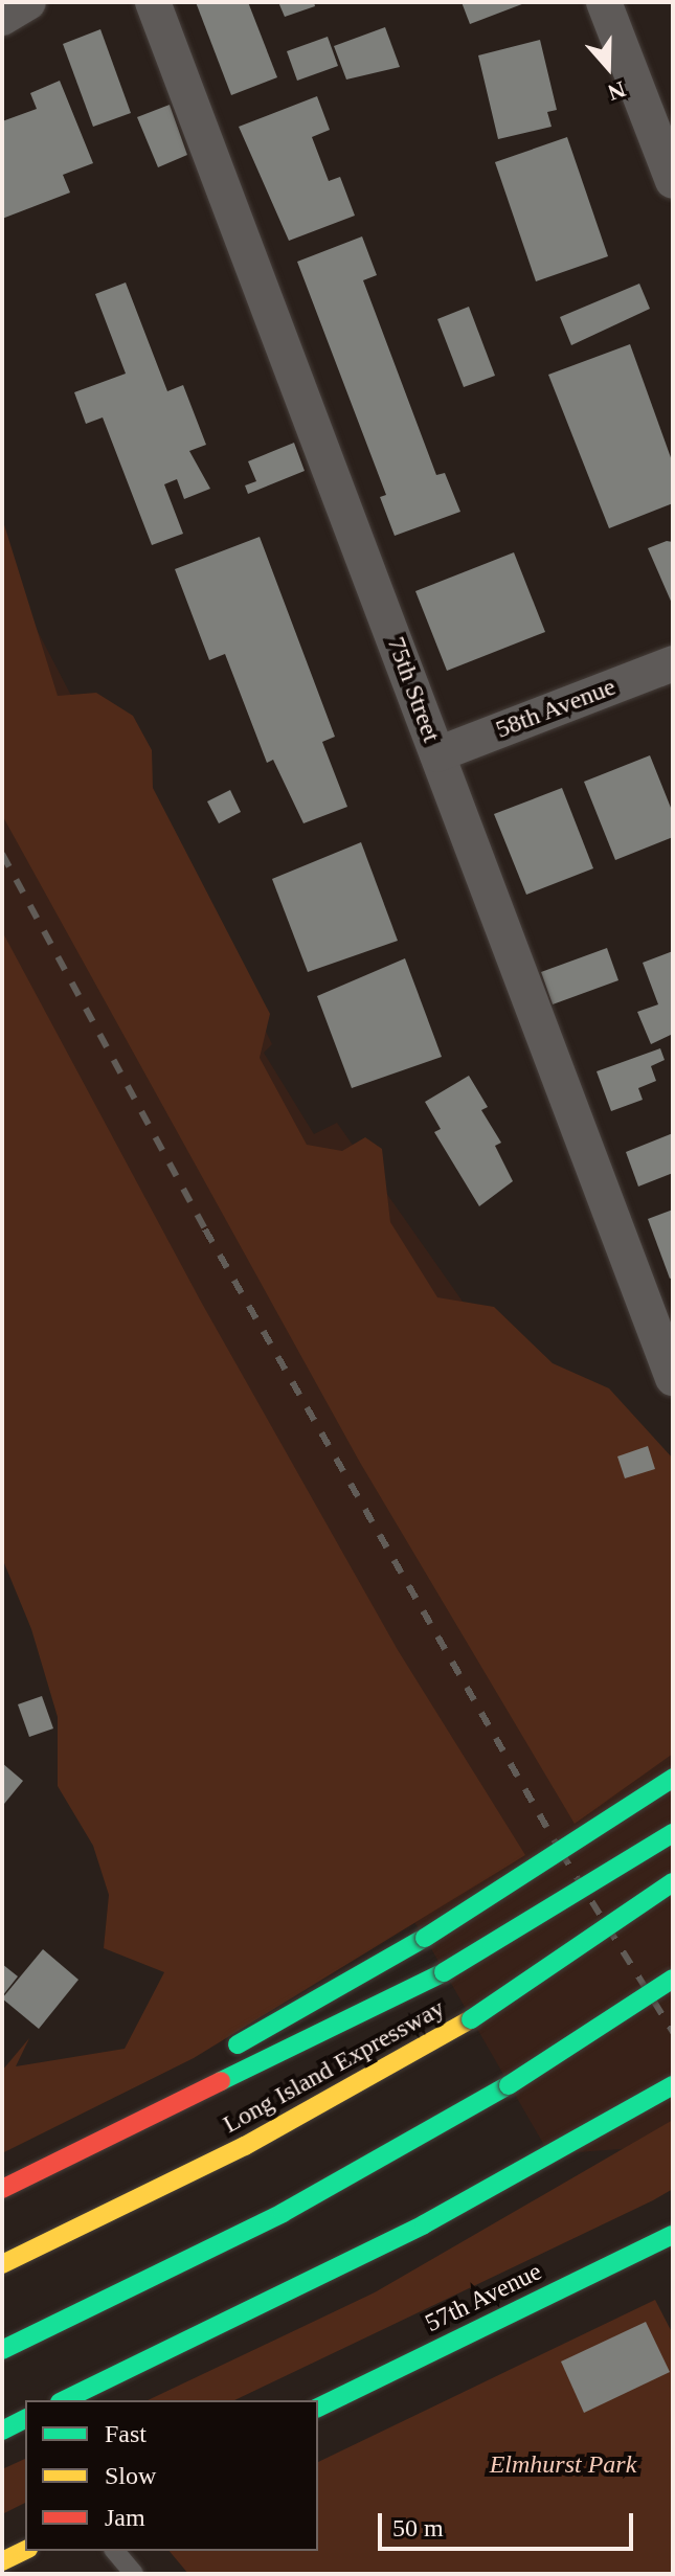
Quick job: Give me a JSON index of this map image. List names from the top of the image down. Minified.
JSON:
{"streets":{"main road":["Long Island Expressway","57th Avenue"],"street":["75th Street","58th Avenue"]},"crossings":[["75th Street","58th Avenue"]],"parks":["Elmhurst Park"],"legend":["Fast","Slow","Jam"],"scale_bar":"50 m","north":"bottom"}
